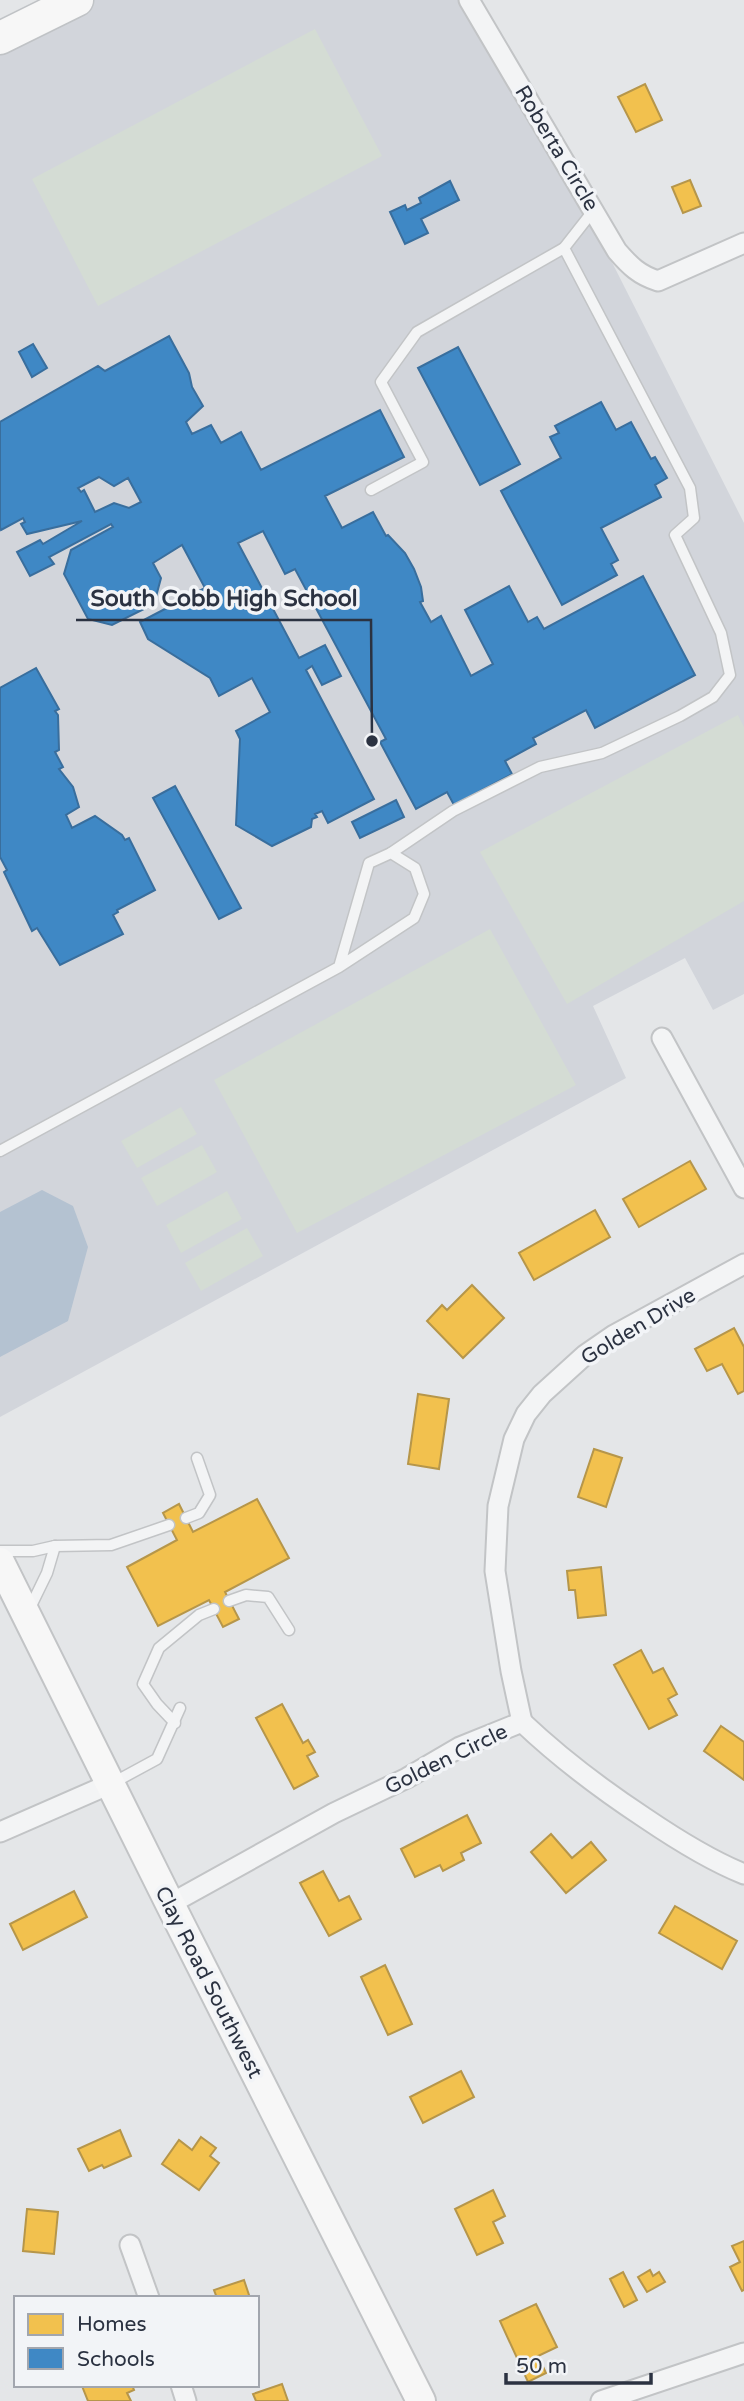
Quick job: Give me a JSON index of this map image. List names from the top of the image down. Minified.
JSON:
{"streets":{"street":["Roberta Circle","Golden Drive","Golden Circle","Clay Road Southwest"]},"crossings":[["Golden Drive","Golden Circle"],["Golden Circle","Clay Road Southwest"]],"places":["South Cobb High School"],"legend":["Homes","Schools"],"scale_bar":"50 m"}
